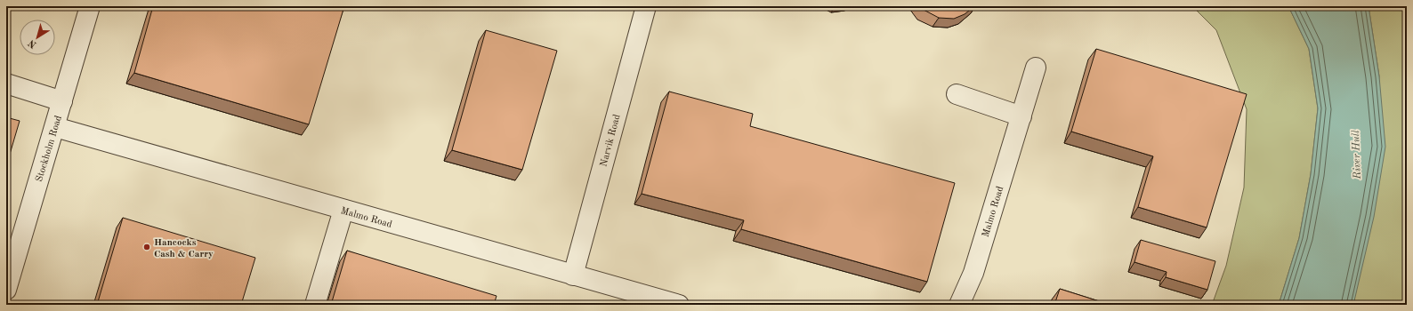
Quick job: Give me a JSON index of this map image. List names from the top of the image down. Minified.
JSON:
{"streets":{"street":["Narvik Road","Stockholm Road","Malmo Road"]},"crossings":[["Narvik Road","Malmo Road"],["Stockholm Road","Malmo Road"]],"water":["River Hull"],"places":["Hancocks Cash & Carry"],"north":"bottom left"}
